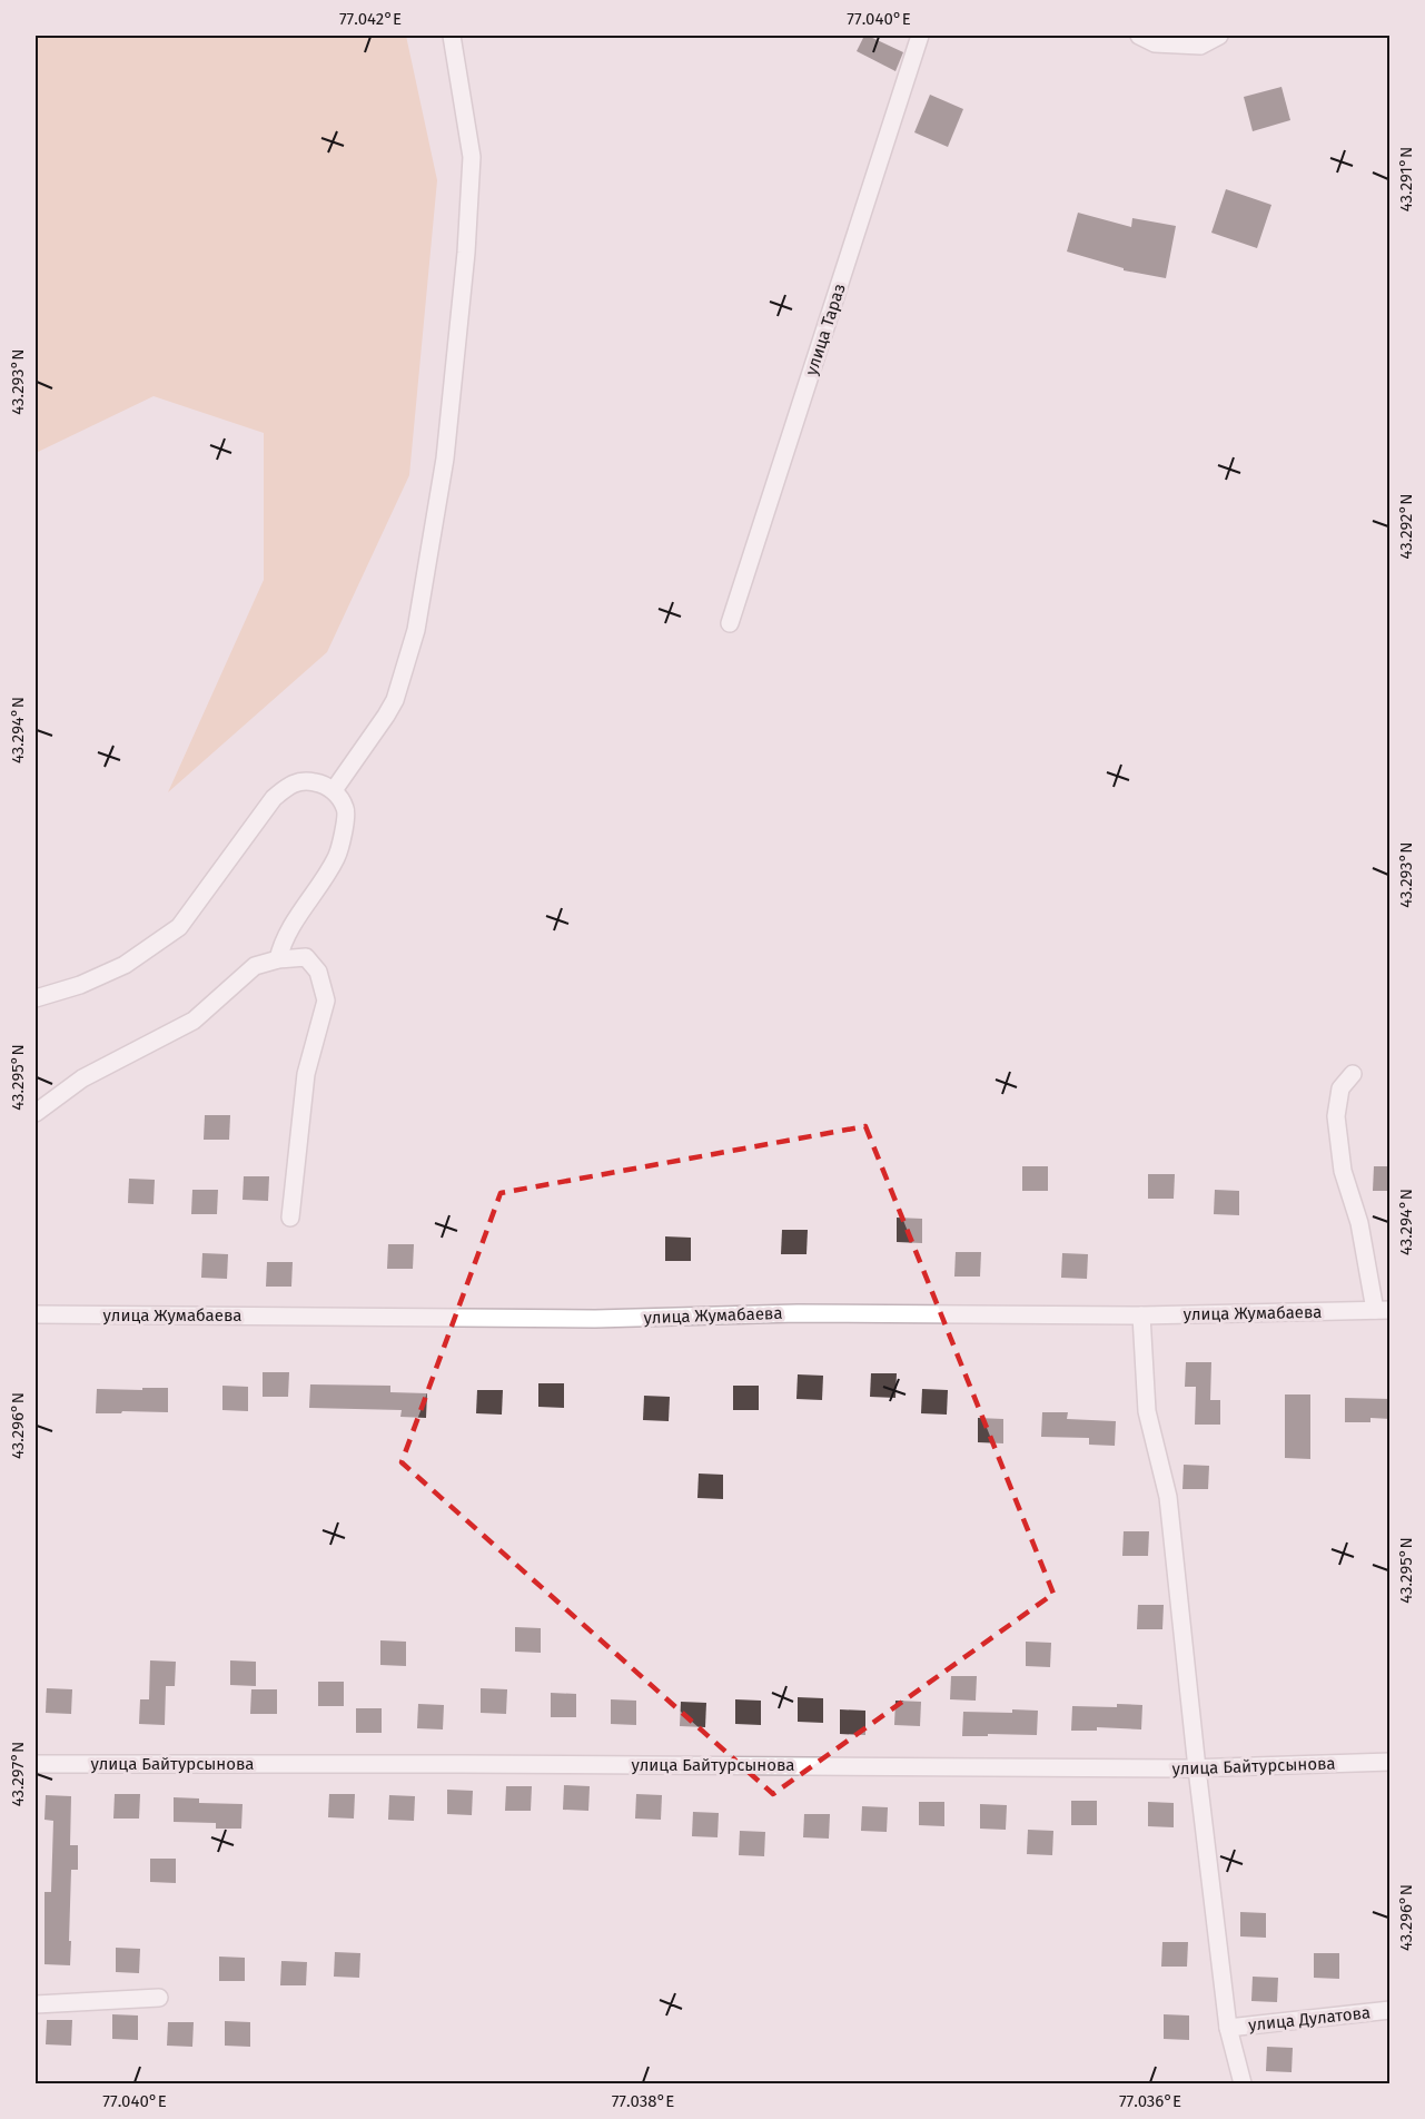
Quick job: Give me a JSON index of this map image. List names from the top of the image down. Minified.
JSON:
{"streets":{"street":["улица Тараз","улица Жумабаева","улица Байтурсынова","улица Дулатова"]},"coordinates":["77.042°E","77.040°E","43.291°N","43.293°N","43.292°N","43.294°N","43.295°N","43.296°N","43.297°N","77.038°E","77.036°E"]}
